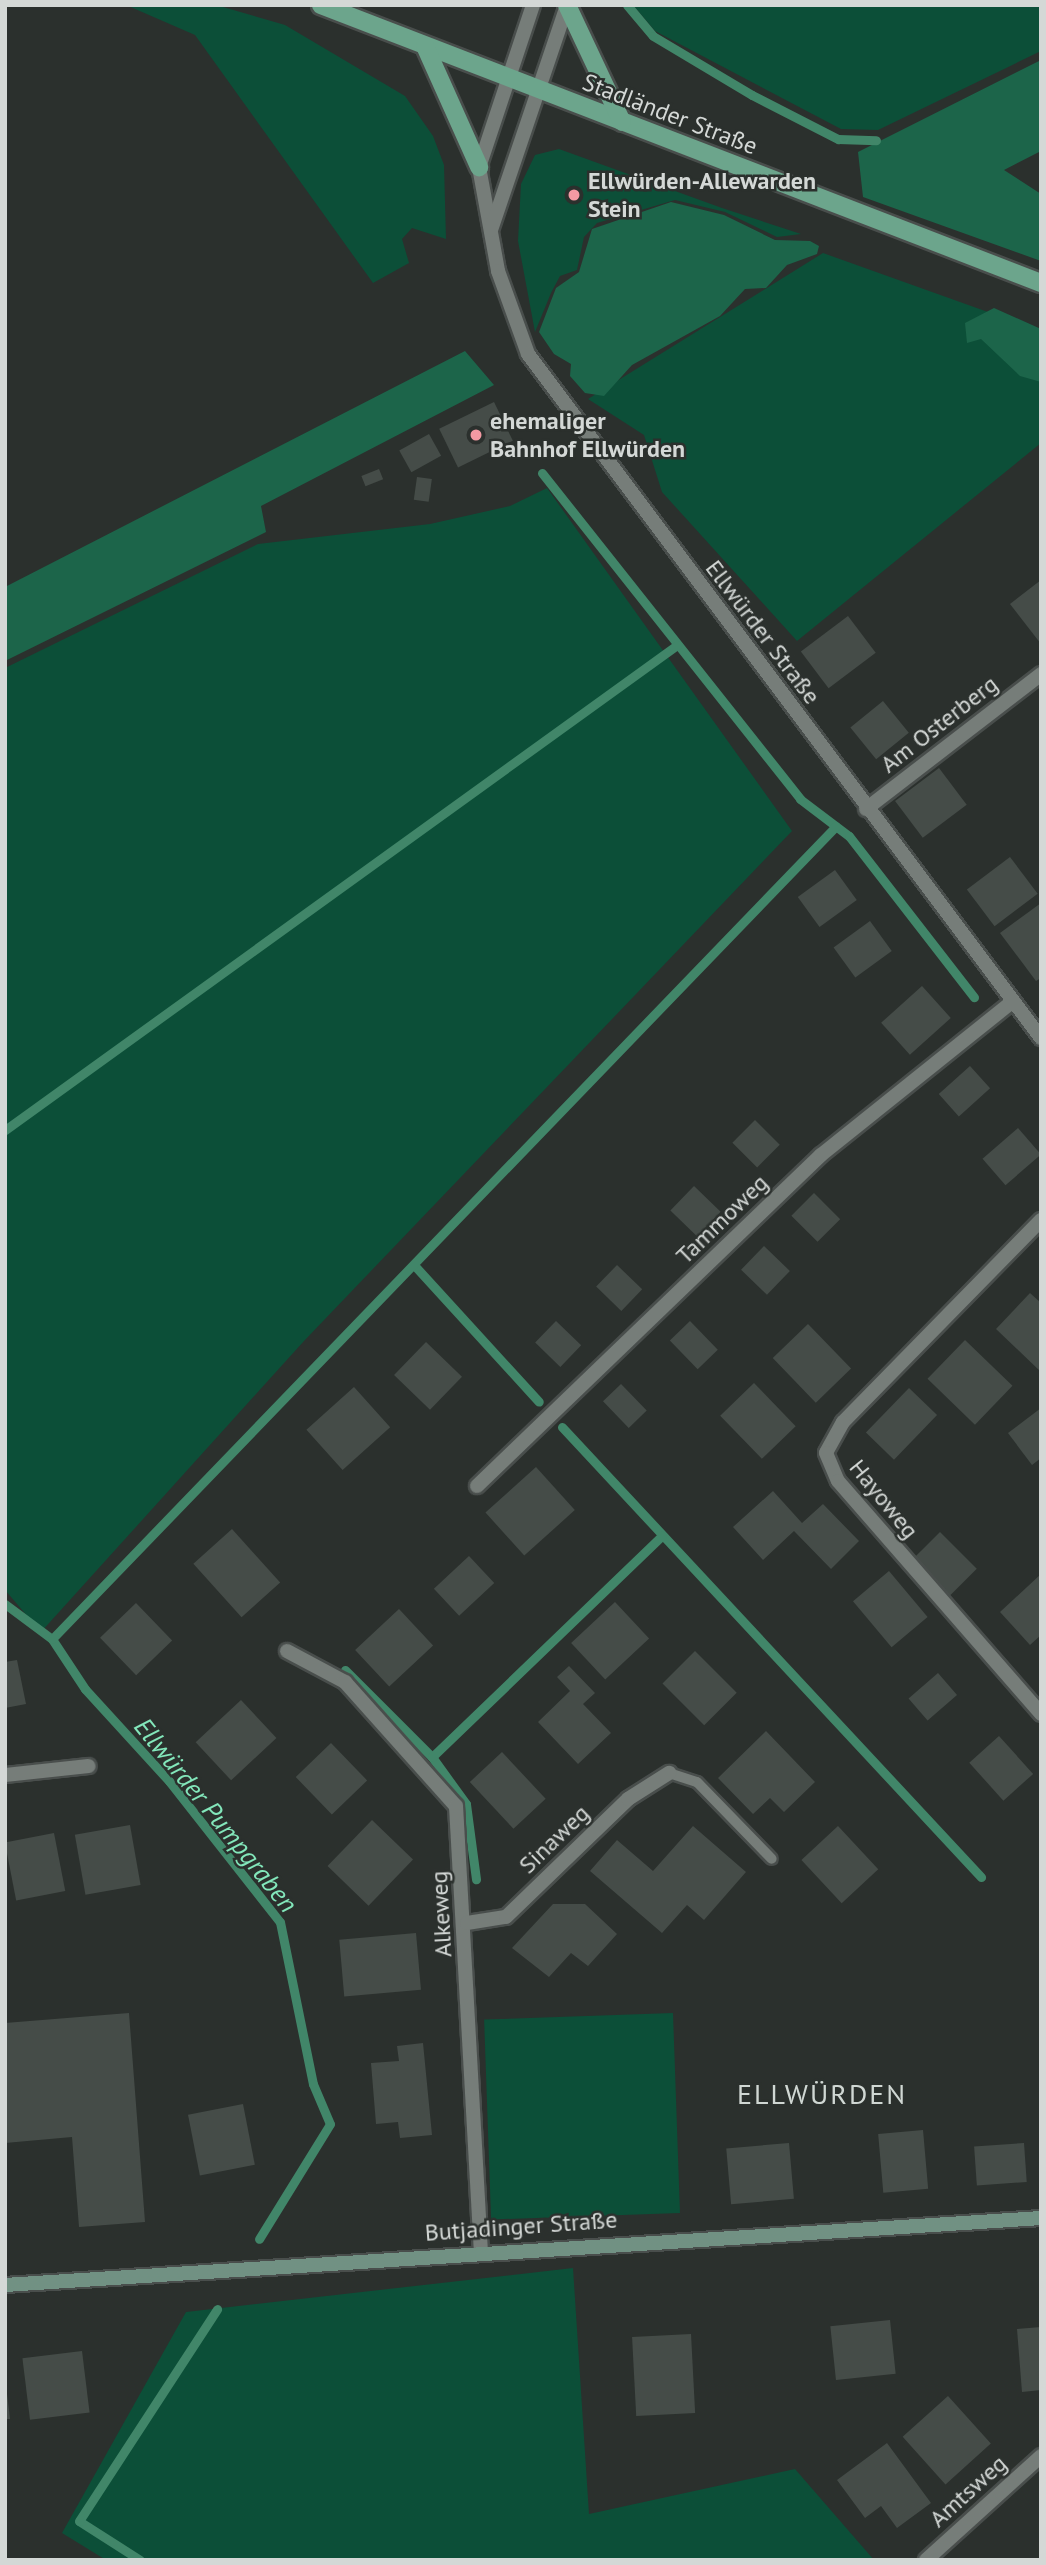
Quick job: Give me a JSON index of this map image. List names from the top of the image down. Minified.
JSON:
{"streets":{"main road":["Stadländer Straße","Butjadinger Straße"],"street":["Ellwürder Straße","Am Osterberg","Tammoweg","Hayoweg","Sinaweg","Alkeweg","Amtsweg"]},"crossings":[["Stadländer Straße","Ellwürder Straße"],["Ellwürder Straße","Am Osterberg"],["Ellwürder Straße","Tammoweg"],["Sinaweg","Alkeweg"],["Alkeweg","Butjadinger Straße"]],"districts":["ELLWÜRDEN"],"water":["Ellwürder Pumpgraben"],"places":["Ellwürden-Allewarden Stein","ehemaliger Bahnhof Ellwürden"]}
